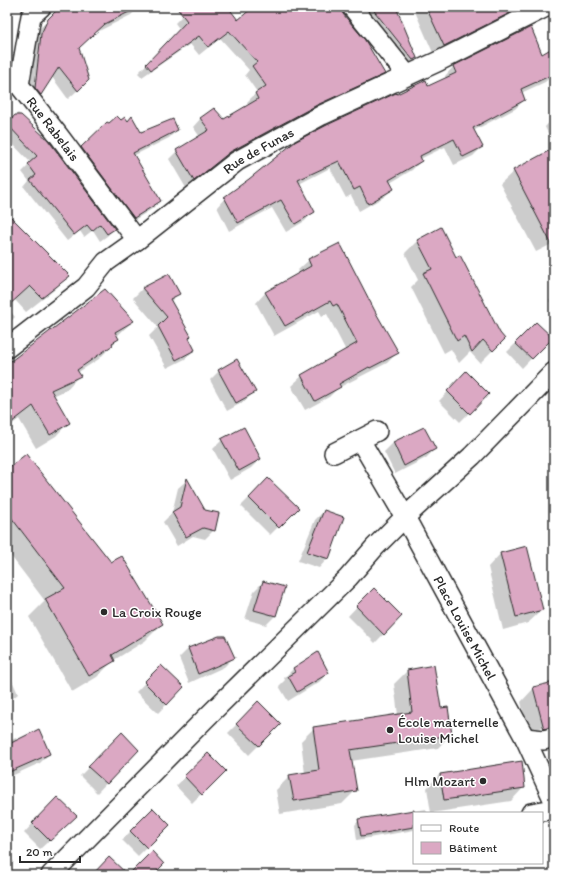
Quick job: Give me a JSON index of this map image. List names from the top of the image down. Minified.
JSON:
{"streets":{"street":["Rue Rabelais","Rue de Funas","Place Louise Michel"]},"crossings":[["Rue Rabelais","Rue de Funas"]],"places":["La Croix Rouge","École maternelle Louise Michel","Hlm Mozart"],"legend":["Route","Bâtiment"],"scale_bar":"20 m"}
